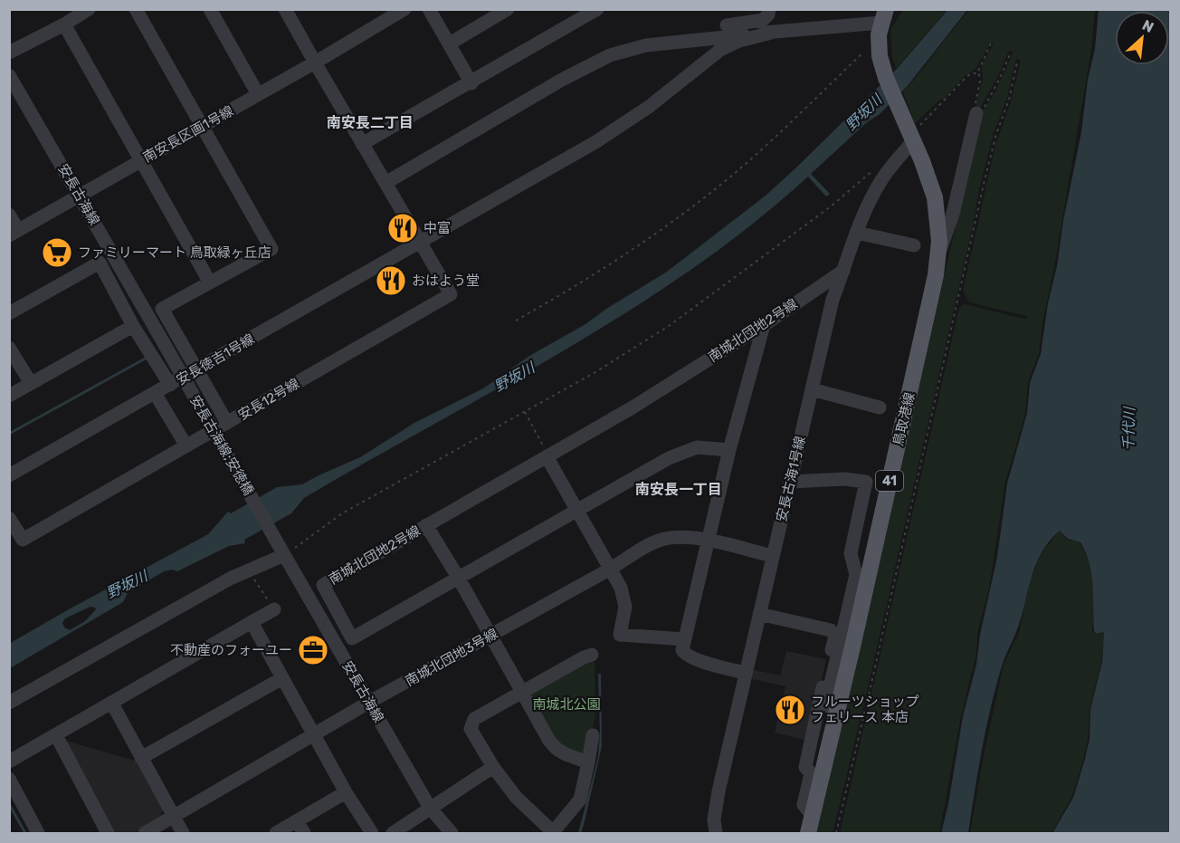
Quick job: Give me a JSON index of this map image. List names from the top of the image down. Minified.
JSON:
{"streets":{"main road":["鳥取港線","41"],"street":["南安長区画1号線","安長古海線","南城北団地2号線","安長徳吉1号線","安長12号線","安長古海線;安徳橋","安長古海1号線","南城北団地3号線"]},"crossings":[["南安長区画1号線","安長古海線"],["安長古海線","安長古海線;安徳橋"],["安長古海線","南城北団地3号線"],["南城北団地2号線","安長古海1号線"],["安長徳吉1号線","安長12号線"],["鳥取港線","安長古海1号線"],["安長古海1号線","南城北団地3号線"]],"districts":["南安長二丁目","南安長一丁目"],"water":["野坂川","千代川"],"parks":["南城北公園"],"places":{"restaurant":["中富","おはよう堂","フルーツショップ フェリース 本店"],"supermarket":["ファミリーマート 鳥取緑ヶ丘店"],"office":["不動産のフォーユー"]},"north":"top right"}
